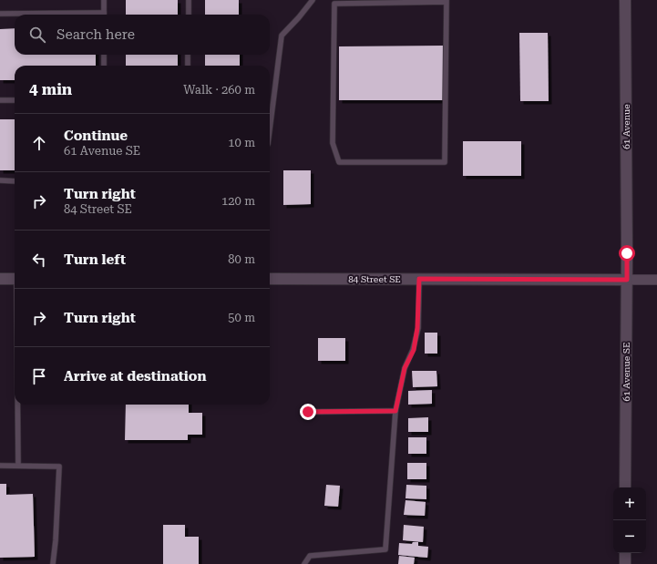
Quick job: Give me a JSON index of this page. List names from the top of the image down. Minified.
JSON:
{"streets":{"street":["61 Avenue","84 Street SE","61 Avenue SE"]},"crossings":[["61 Avenue","61 Avenue SE"],["84 Street SE","61 Avenue SE"]],"page":{"search":"Search here","heading":["4 min","Walk · 260 m"],"list":[["Continue","61 Avenue SE","10 m"],["Turn right","84 Street SE","120 m"],["Turn left","80 m"],["Turn right","50 m"],"Arrive at destination"],"map_buttons":["+","−"]}}
